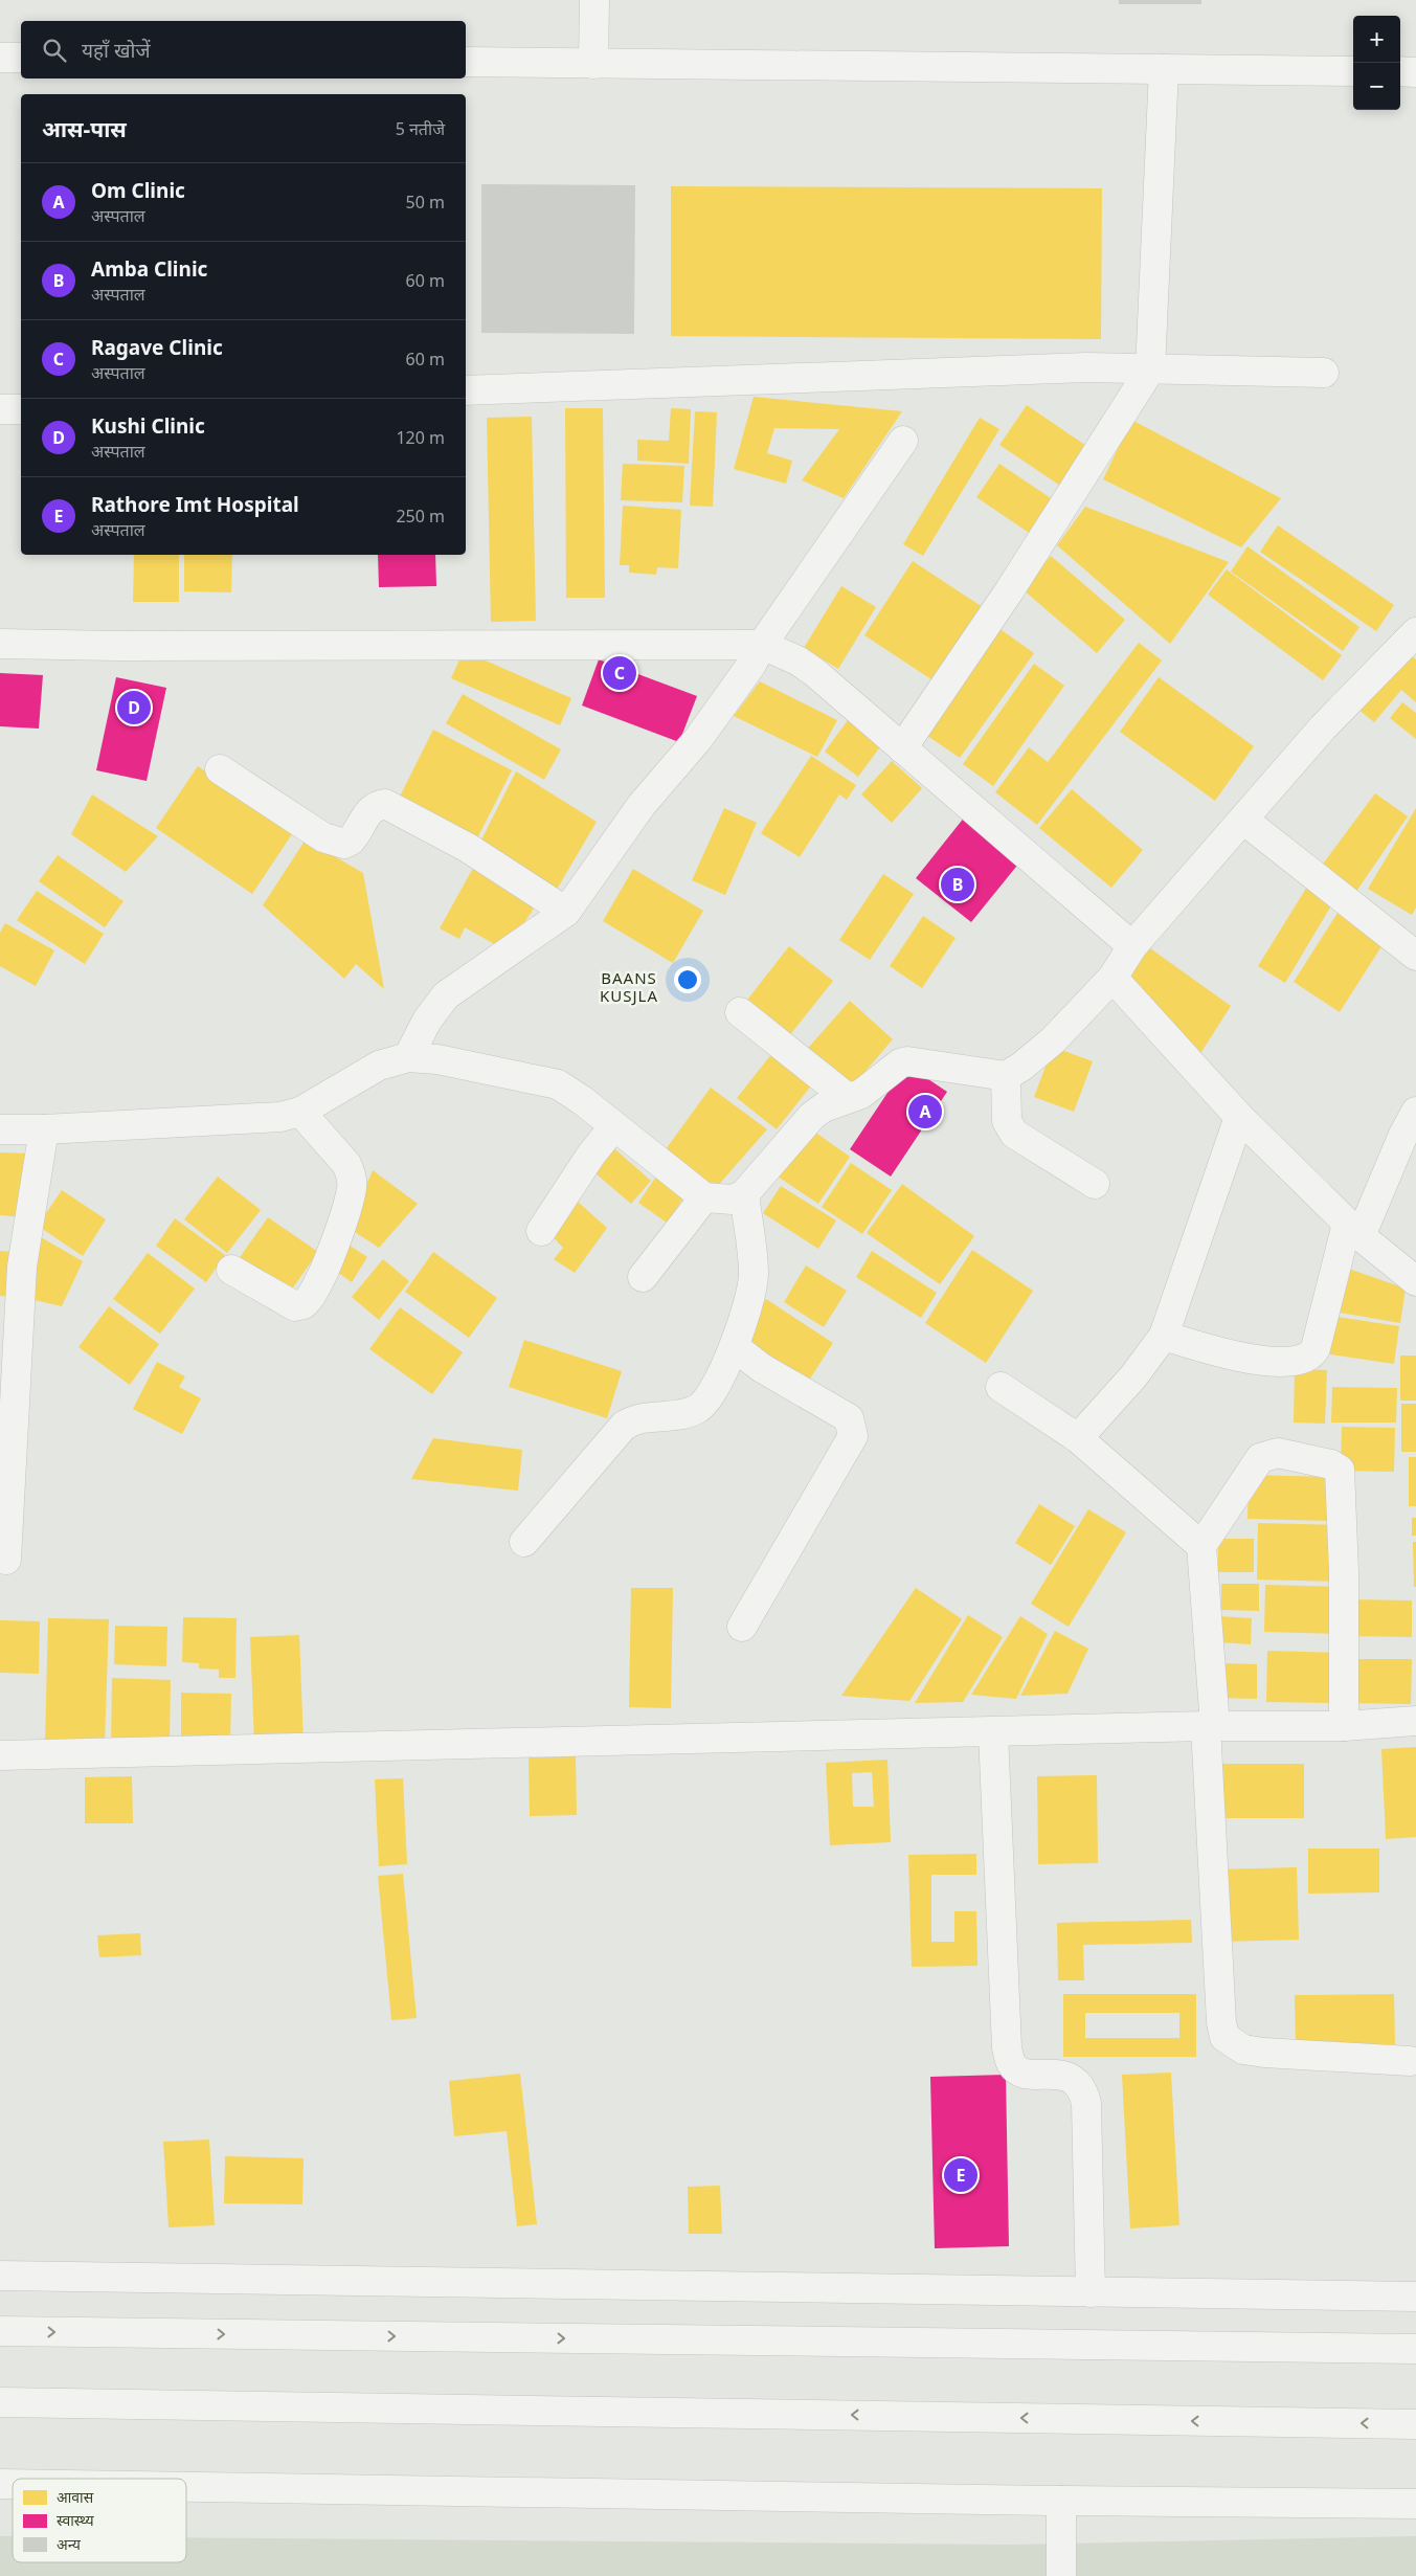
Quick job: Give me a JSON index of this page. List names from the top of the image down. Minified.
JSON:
{"districts":["BAANS KUSJLA"],"legend":["आवास","स्वास्थ्य","अन्य"],"page":{"map_buttons":["+","−"],"search":"यहाँ खोजें","heading":["आस-पास","5 नतीजे"],"list":[{"mark":"A","name":"Om Clinic","note":"अस्पताल","value":"50 m"},{"mark":"B","name":"Amba Clinic","note":"अस्पताल","value":"60 m"},{"mark":"C","name":"Ragave Clinic","note":"अस्पताल","value":"60 m"},{"mark":"D","name":"Kushi Clinic","note":"अस्पताल","value":"120 m"},{"mark":"E","name":"Rathore Imt Hospital","note":"अस्पताल","value":"250 m"}],"pins":["C","D","B","A","E"]}}
